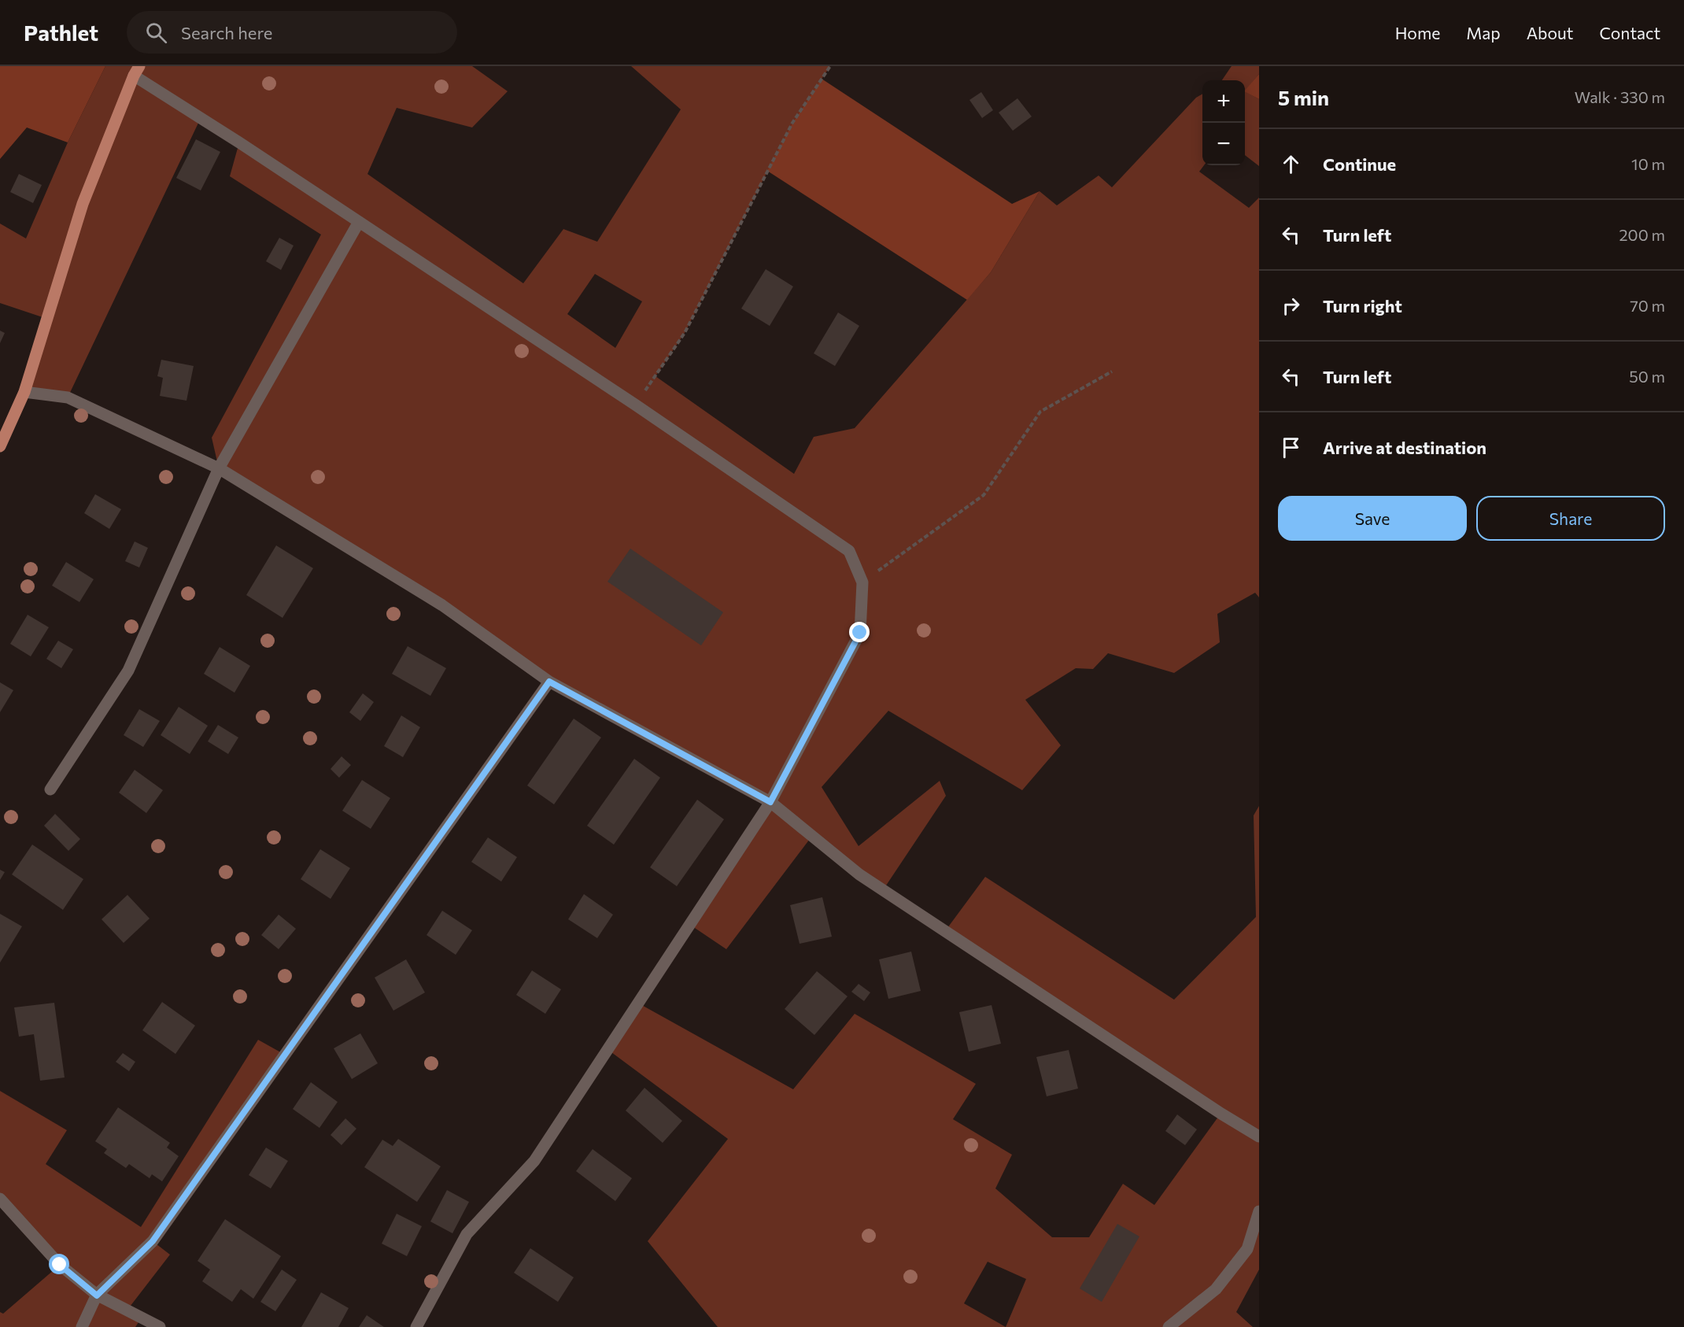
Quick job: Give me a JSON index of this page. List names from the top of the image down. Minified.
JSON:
{"page":{"header":"Pathlet","search":"Search here","nav":["Home","Map","About","Contact"],"heading":["5 min","Walk · 330 m"],"map_buttons":["+","−"],"list":[["Continue","10 m"],["Turn left","200 m"],["Turn right","70 m"],["Turn left","50 m"],"Arrive at destination"],"buttons":["Save","Share"]}}
